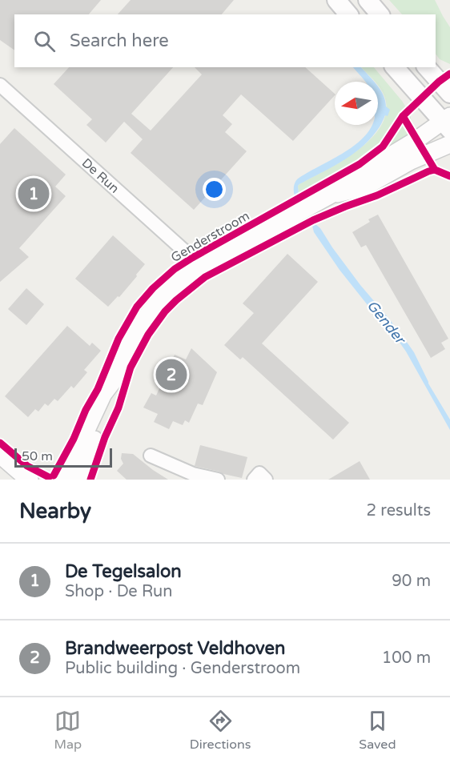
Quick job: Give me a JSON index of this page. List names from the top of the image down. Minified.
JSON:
{"streets":{"street":["De Run","Genderstroom"]},"crossings":[["De Run","Genderstroom"]],"water":["Gender"],"scale_bar":"50 m","north":"left","page":{"search":"Search here","pins":["1","2"],"scale":"50 m","heading":["Nearby","2 results"],"list":[{"mark":"1","name":"De Tegelsalon","note":"Shop · De Run","value":"90 m"},{"mark":"2","name":"Brandweerpost Veldhoven","note":"Public building · Genderstroom","value":"100 m"}],"nav":["Map","Directions","Saved"]}}
